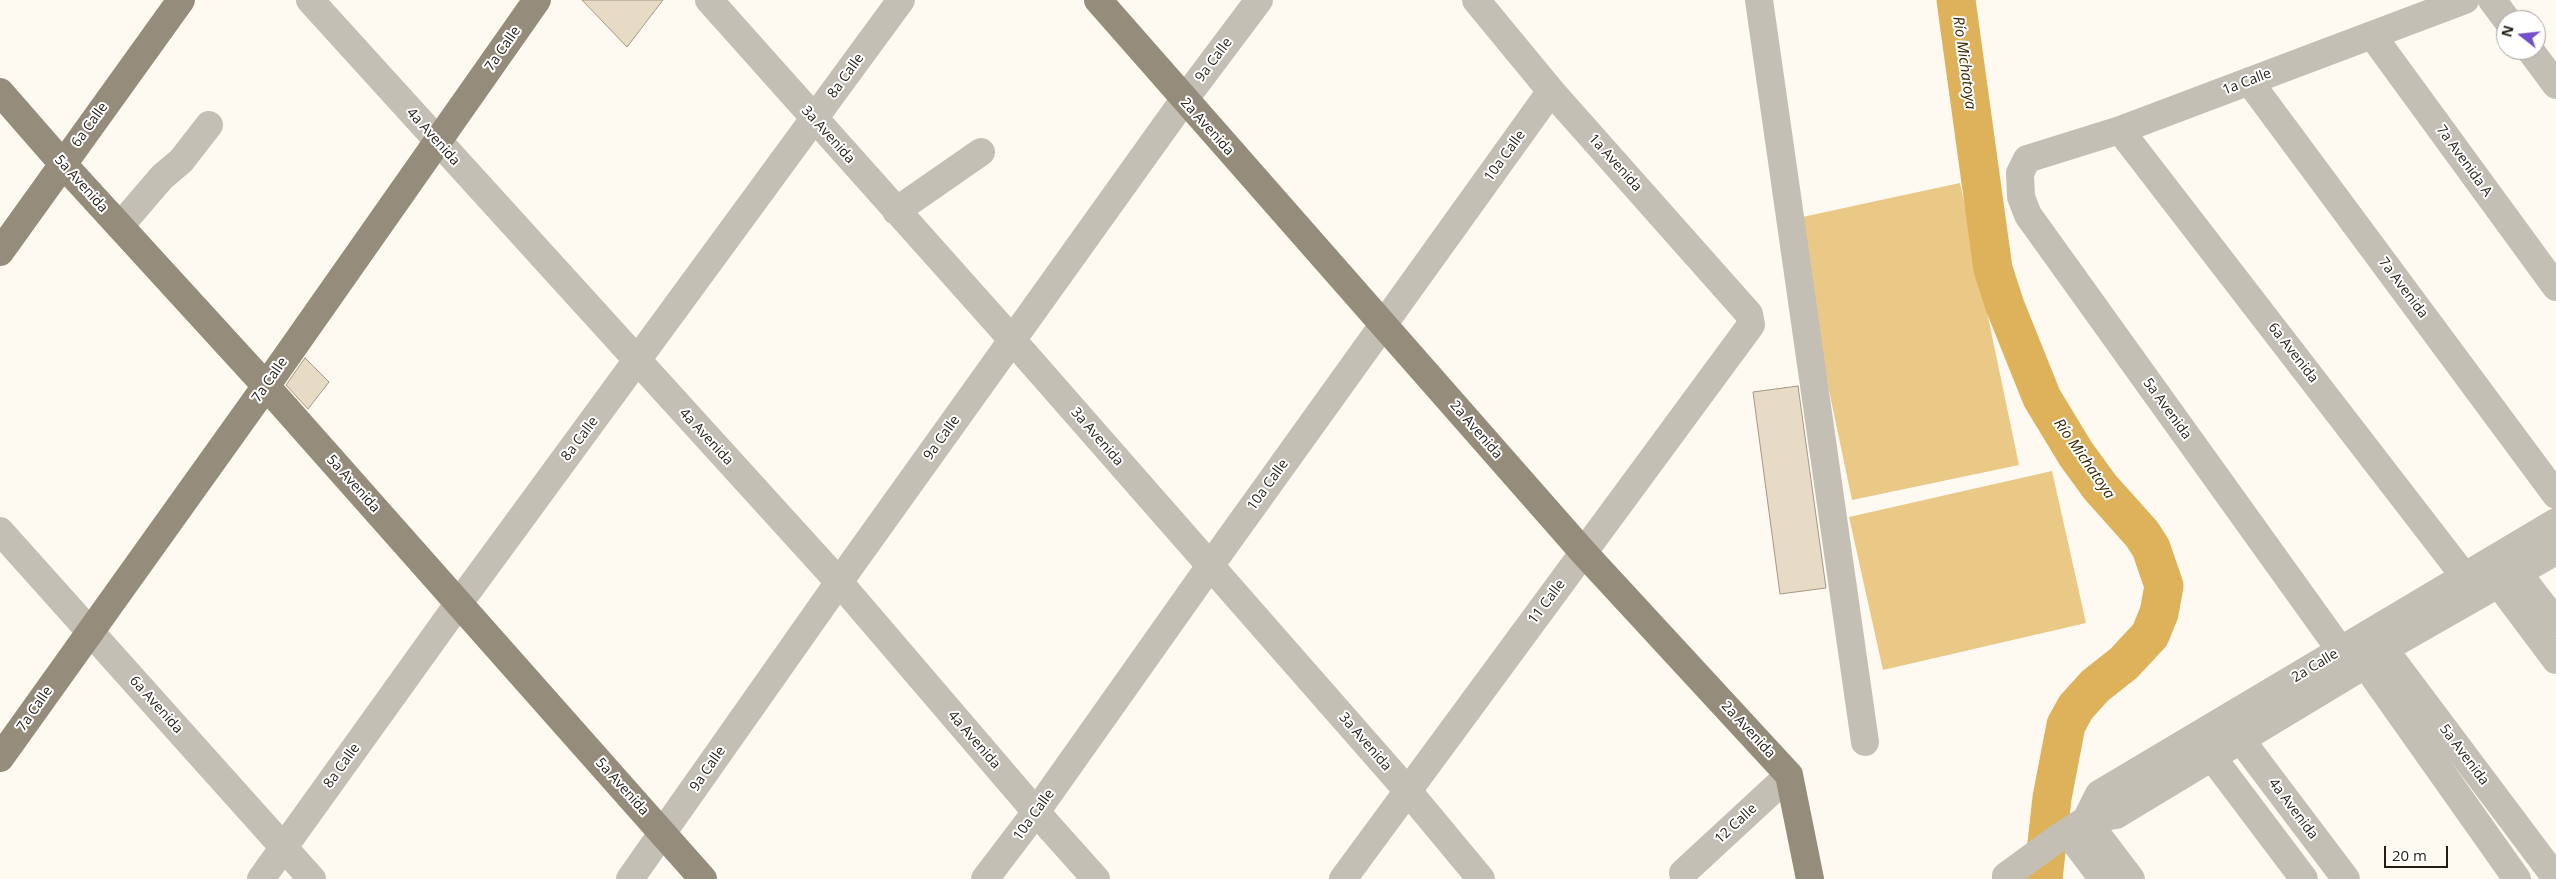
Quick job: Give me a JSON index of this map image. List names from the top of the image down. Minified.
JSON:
{"streets":{"main road":["7a Calle","6a Calle","2a Avenida","5a Avenida"],"street":["9a Calle","8a Calle","1a Calle","3a Avenida","4a Avenida","10a Calle","7a Avenida A","1a Avenida","7a Avenida","6a Avenida","11 Calle","2a Calle","12 Calle"]},"crossings":[["7a Calle","4a Avenida"],["7a Calle","5a Avenida"],["7a Calle","6a Avenida"],["9a Calle","2a Avenida"],["9a Calle","3a Avenida"],["9a Calle","4a Avenida"],["9a Calle","5a Avenida"],["8a Calle","3a Avenida"],["8a Calle","4a Avenida"],["8a Calle","5a Avenida"],["8a Calle","6a Avenida"],["1a Calle","7a Avenida A"],["1a Calle","5a Avenida"],["1a Calle","7a Avenida"],["1a Calle","6a Avenida"],["6a Calle","5a Avenida"],["2a Avenida","10a Calle"],["2a Avenida","11 Calle"],["2a Avenida","12 Calle"],["3a Avenida","10a Calle"],["3a Avenida","11 Calle"],["4a Avenida","10a Calle"],["4a Avenida","2a Calle"],["10a Calle","1a Avenida"],["1a Avenida","11 Calle"],["5a Avenida","2a Calle"],["6a Avenida","2a Calle"]],"water":["Río Michatoya"],"scale_bar":"20 m","north":"left"}
